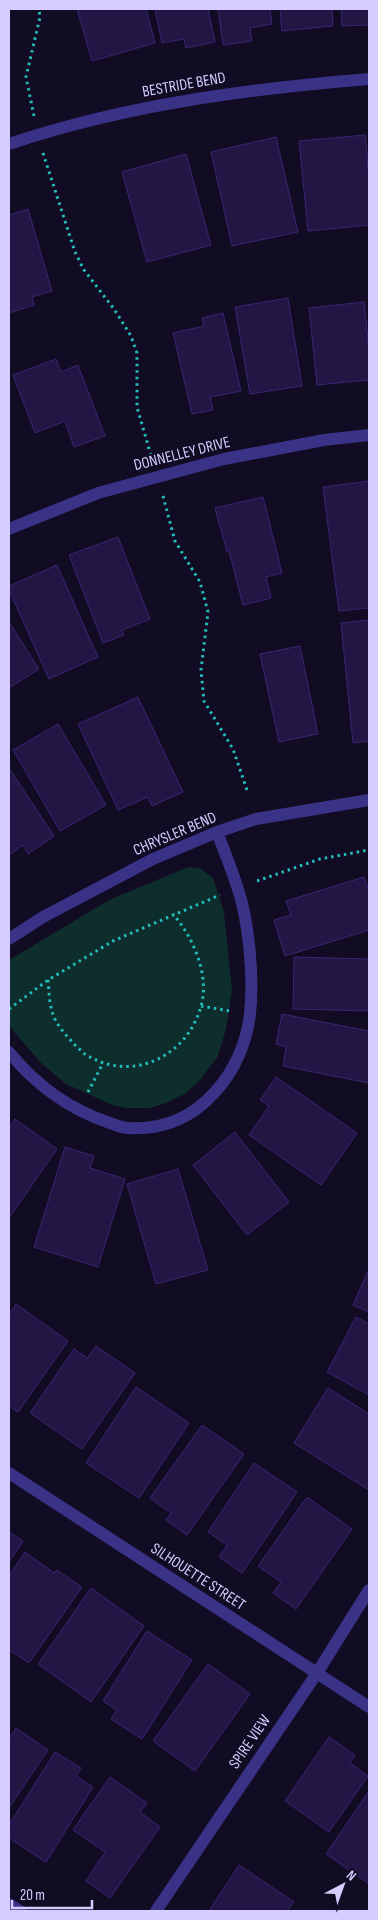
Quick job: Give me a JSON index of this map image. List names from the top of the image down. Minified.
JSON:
{"streets":{"street":["BESTRIDE BEND","DONNELLEY DRIVE","CHRYSLER BEND","SILHOUETTE STREET","SPIRE VIEW"]},"crossings":[["SILHOUETTE STREET","SPIRE VIEW"]],"scale_bar":"20 m","north":"top right"}
